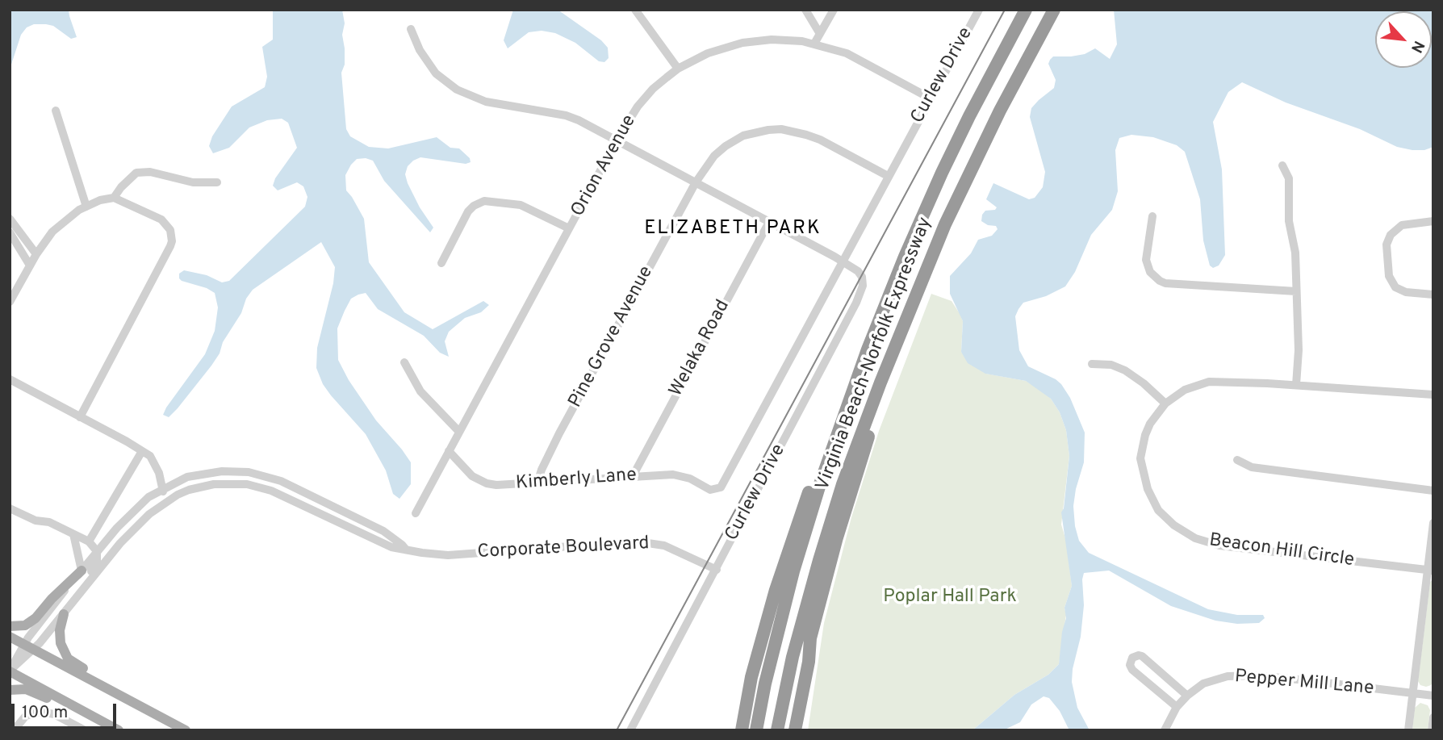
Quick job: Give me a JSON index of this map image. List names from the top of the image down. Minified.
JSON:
{"streets":{"highway":["Virginia Beach-Norfolk Expressway"],"street":["Curlew Drive","Orion Avenue","Pine Grove Avenue","Welaka Road","Kimberly Lane","Corporate Boulevard","Beacon Hill Circle","Pepper Mill Lane"]},"crossings":[["Curlew Drive","Orion Avenue"],["Curlew Drive","Pine Grove Avenue"],["Curlew Drive","Kimberly Lane"],["Curlew Drive","Corporate Boulevard"],["Orion Avenue","Kimberly Lane"],["Pine Grove Avenue","Kimberly Lane"],["Welaka Road","Kimberly Lane"]],"districts":["ELIZABETH PARK"],"parks":["Poplar Hall Park"],"scale_bar":"100 m","north":"bottom right"}
